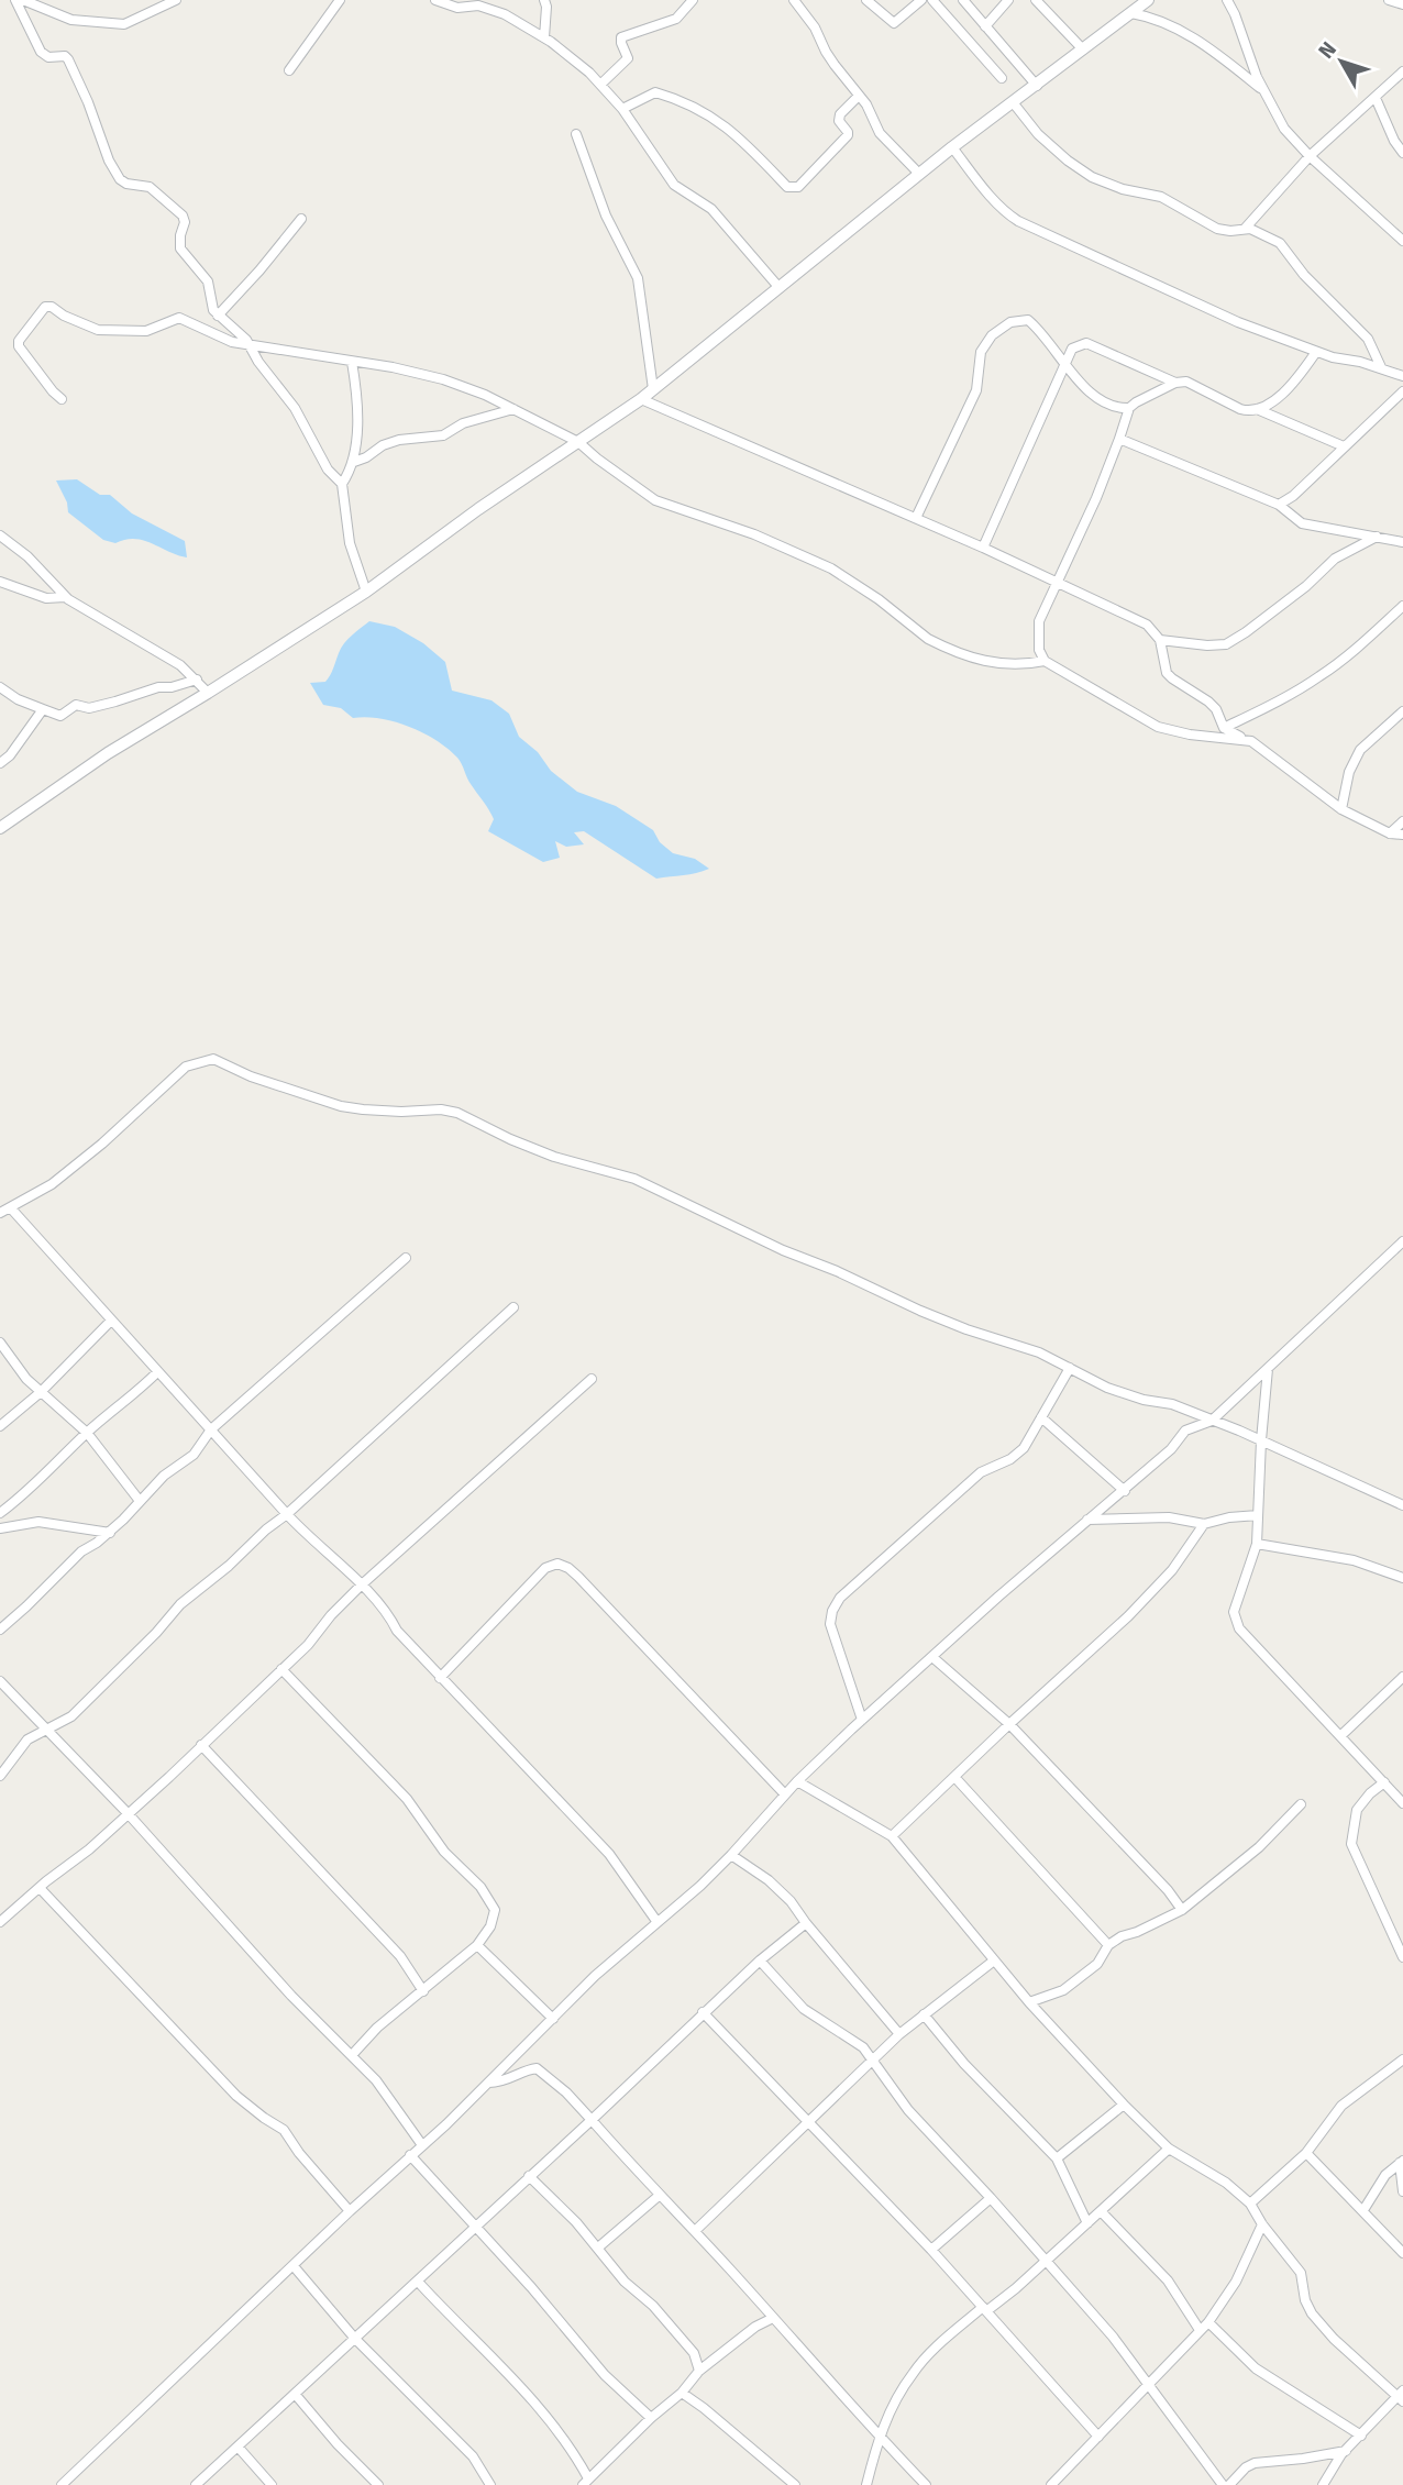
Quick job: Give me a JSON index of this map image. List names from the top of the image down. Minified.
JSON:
{"north":"top left"}
